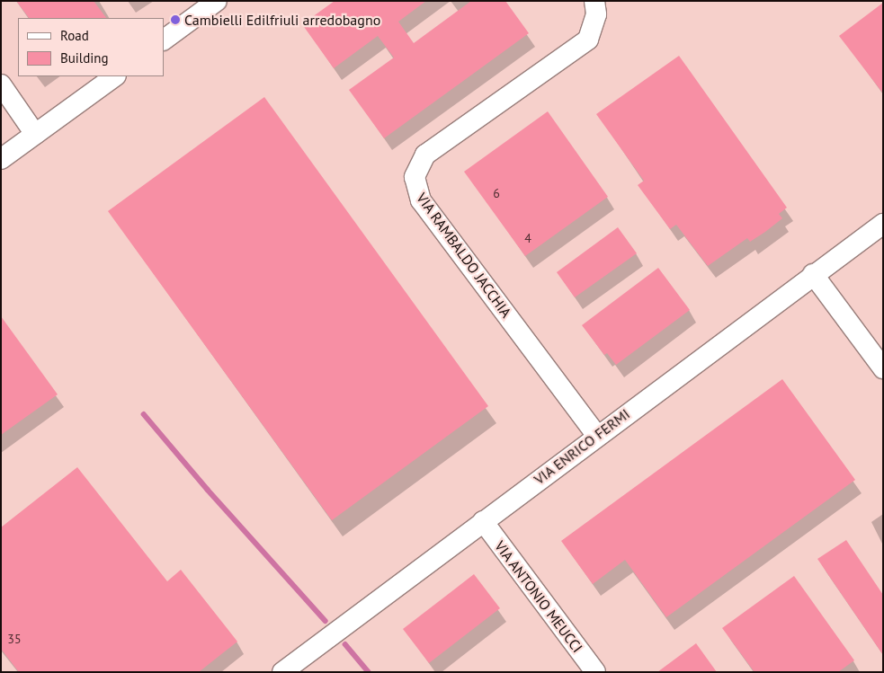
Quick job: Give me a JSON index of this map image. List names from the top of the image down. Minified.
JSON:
{"streets":{"street":["VIA RAMBALDO JACCHIA","VIA ENRICO FERMI","VIA ANTONIO MEUCCI"]},"crossings":[["VIA RAMBALDO JACCHIA","VIA ENRICO FERMI"],["VIA ENRICO FERMI","VIA ANTONIO MEUCCI"]],"places":["Cambielli Edilfriuli arredobagno"],"house_numbers":["6","4","35"],"legend":["Road","Building"]}
